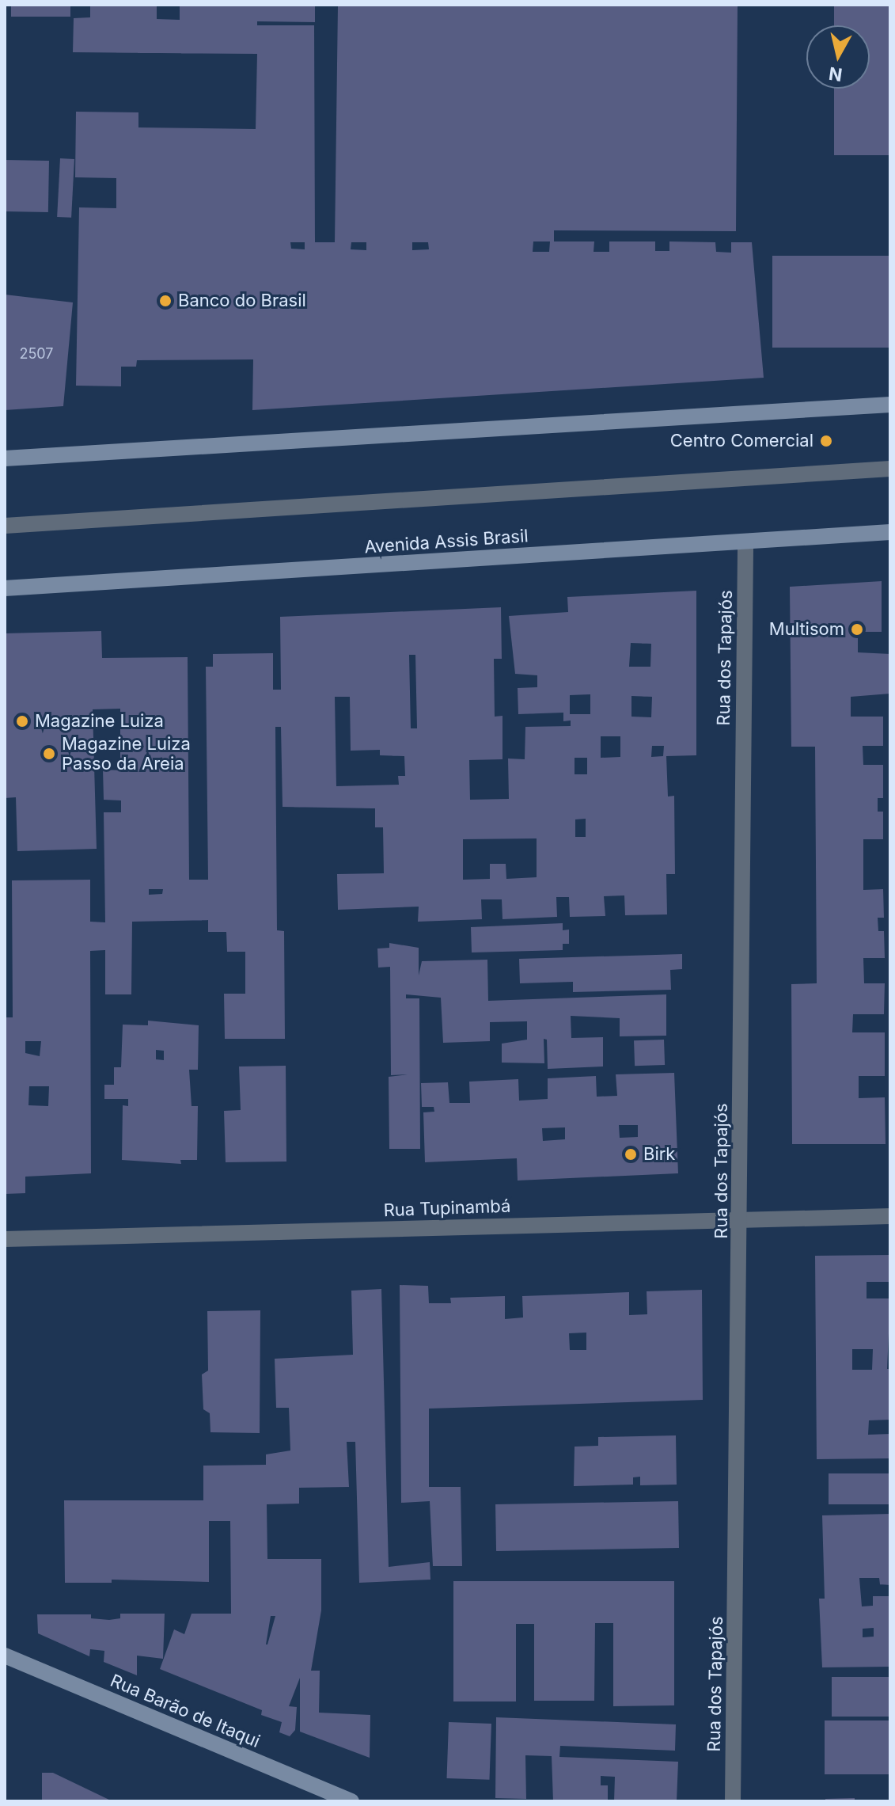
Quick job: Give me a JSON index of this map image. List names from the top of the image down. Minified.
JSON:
{"streets":{"main road":["Avenida Assis Brasil","Rua Barão de Itaqui"],"street":["Rua dos Tapajós","Rua Tupinambá"]},"crossings":[["Avenida Assis Brasil","Rua dos Tapajós"],["Rua dos Tapajós","Rua Tupinambá"]],"places":["Banco do Brasil","Centro Comercial","Multisom","Magazine Luiza","Magazine Luiza Passo da Areia","Birk"],"house_numbers":["2507"],"north":"bottom"}
